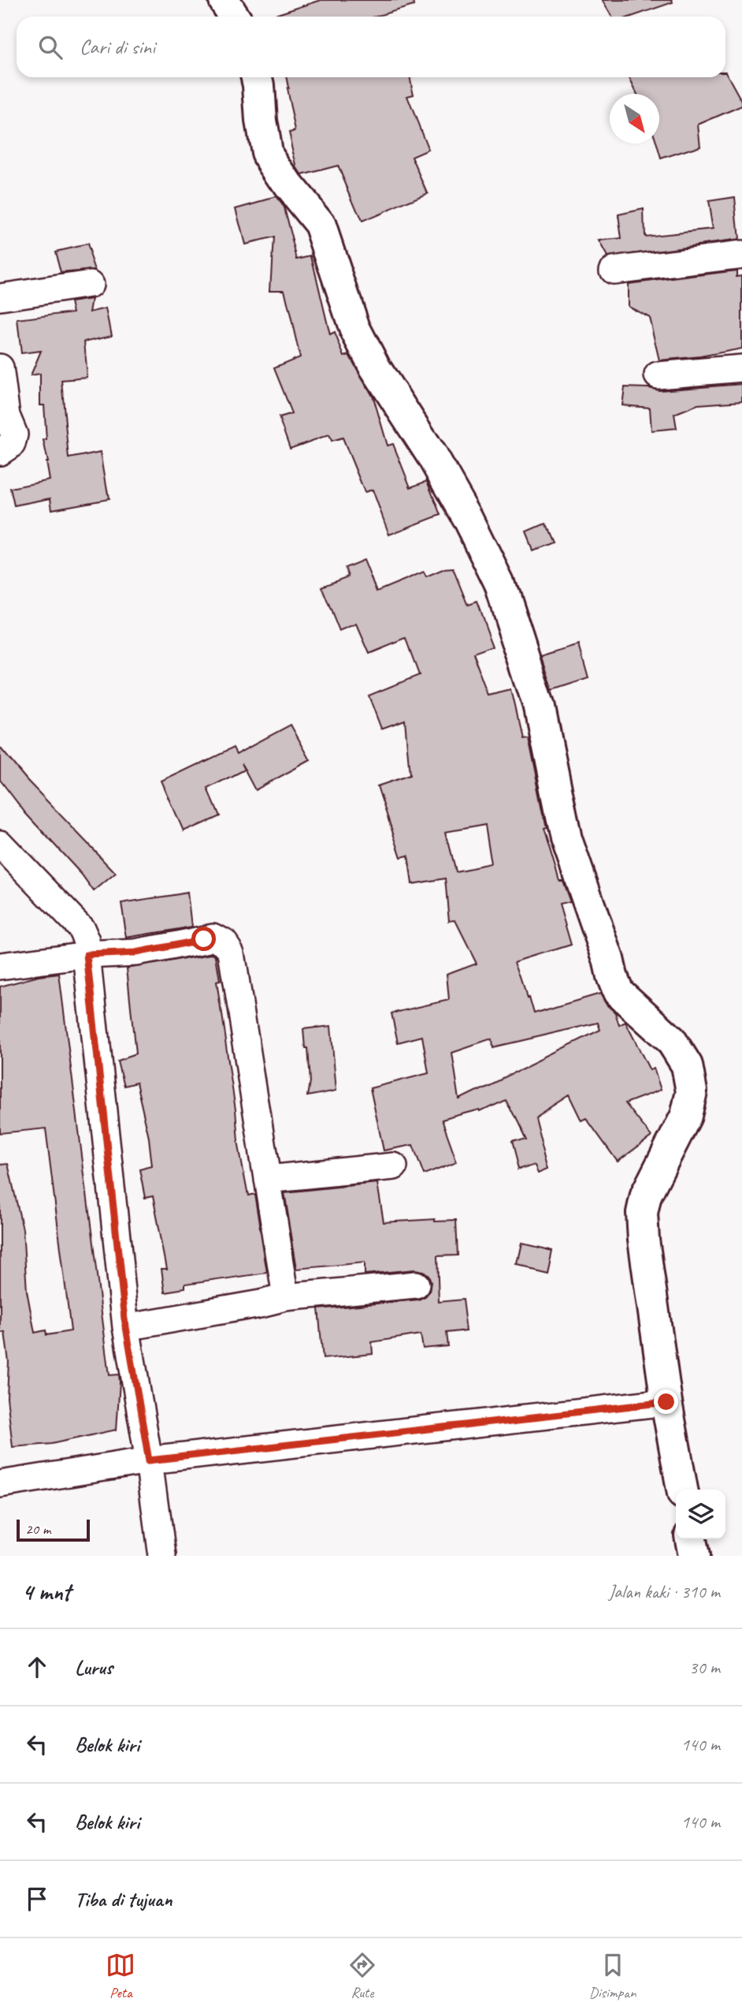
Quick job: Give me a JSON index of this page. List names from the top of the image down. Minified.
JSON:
{"scale_bar":"20 m","north":"bottom right","page":{"search":"Cari di sini","scale":"20 m","heading":["4 mnt","Jalan kaki · 310 m"],"list":[["Lurus","30 m"],["Belok kiri","140 m"],["Belok kiri","140 m"],"Tiba di tujuan"],"nav":["Peta","Rute","Disimpan"]}}
